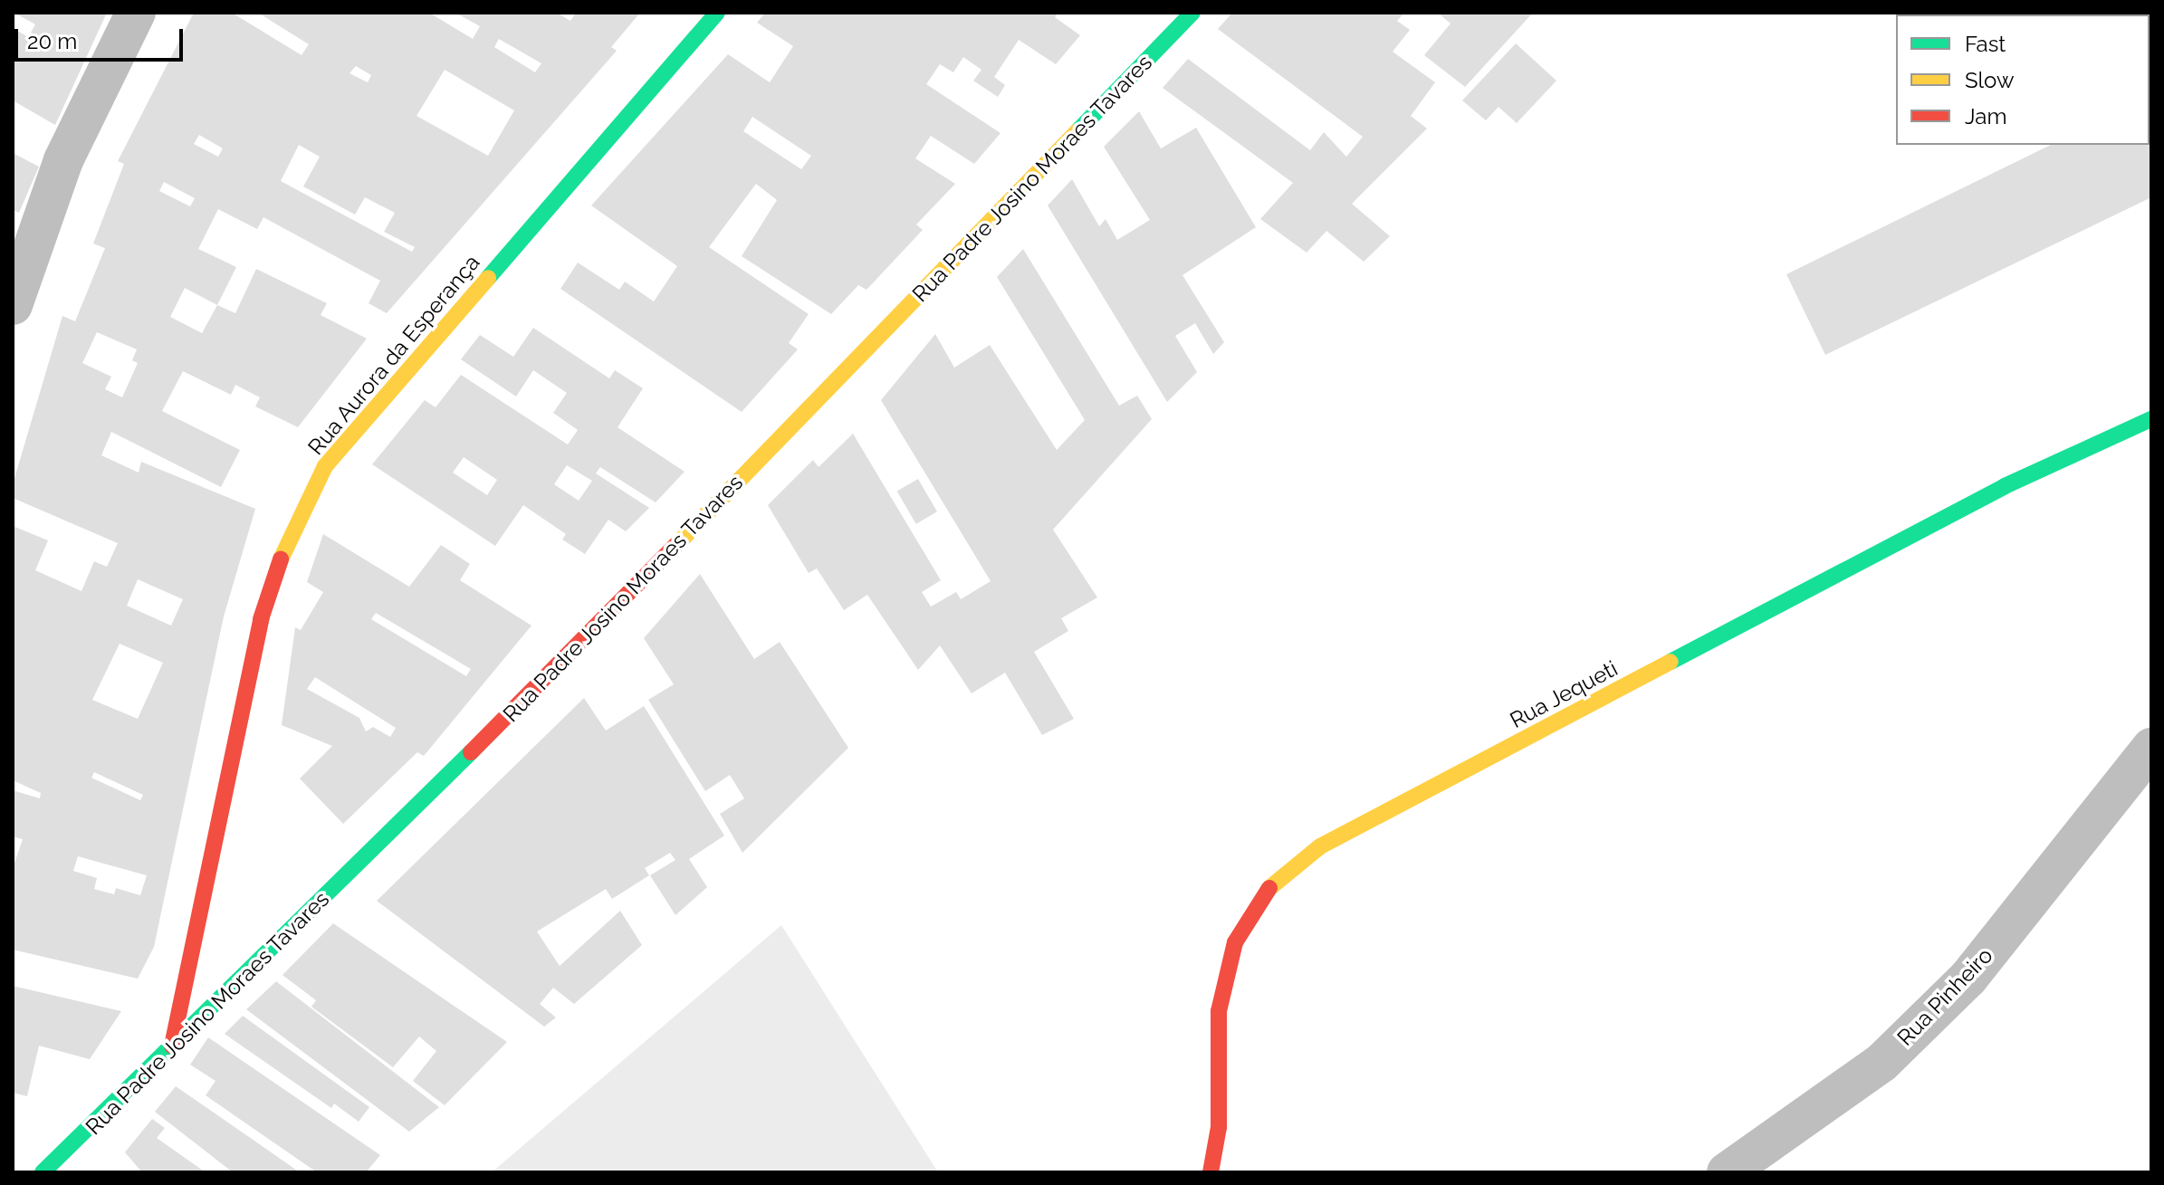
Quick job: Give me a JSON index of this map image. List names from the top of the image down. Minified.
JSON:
{"streets":{"street":["Rua Padre Josino Moraes Tavares","Rua Aurora da Esperança","Rua Jequeti","Rua Pinheiro"]},"crossings":[["Rua Padre Josino Moraes Tavares","Rua Aurora da Esperança"]],"legend":["Fast","Slow","Jam"],"scale_bar":"20 m"}
